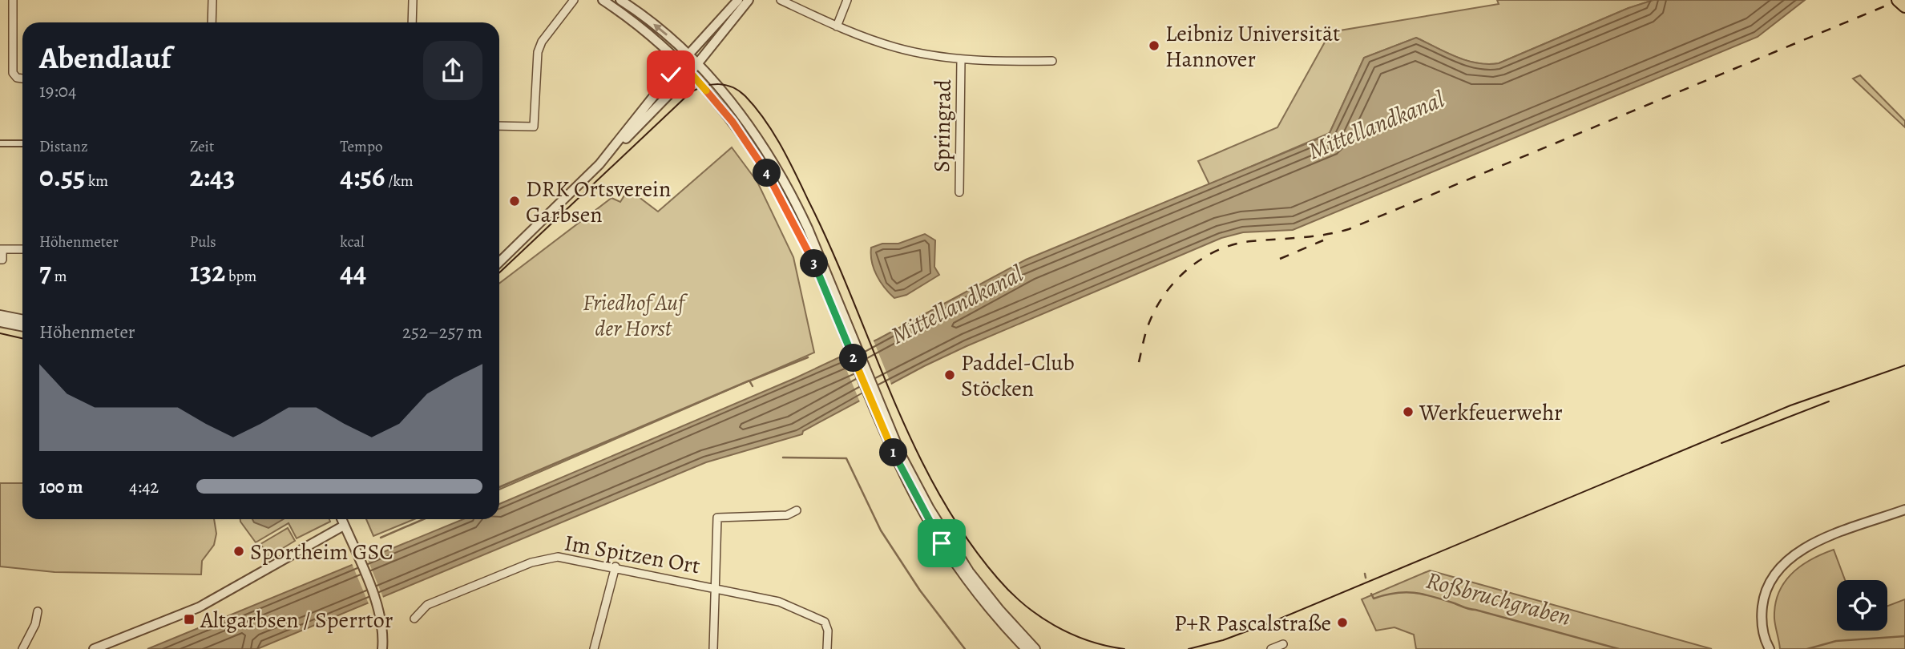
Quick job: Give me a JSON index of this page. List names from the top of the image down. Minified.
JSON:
{"streets":{"street":["Springrad","Im Spitzen Ort"]},"water":["Mittellandkanal","Roßbruchgraben"],"parks":["Friedhof Auf der Horst"],"places":{"other":["Leibniz Universität Hannover","DRK Ortsverein Garbsen","Paddel-Club Stöcken","Werkfeuerwehr","Sportheim GSC","P+R Pascalstraße"],"transit":["Altgarbsen / Sperrtor"]},"page":{"heading":["Abendlauf","19:04"],"stats":[["Distanz","0.55 km"],["Zeit","2:43"],["Tempo","4:56 /km"],["Höhenmeter","7 m"],["Puls","132 bpm"],["kcal","44"]],"pins":["4","3","2","1"],"chart":["Höhenmeter","252–257 m"],"list":[{"name":"100 m","note":"4:42"}]}}
